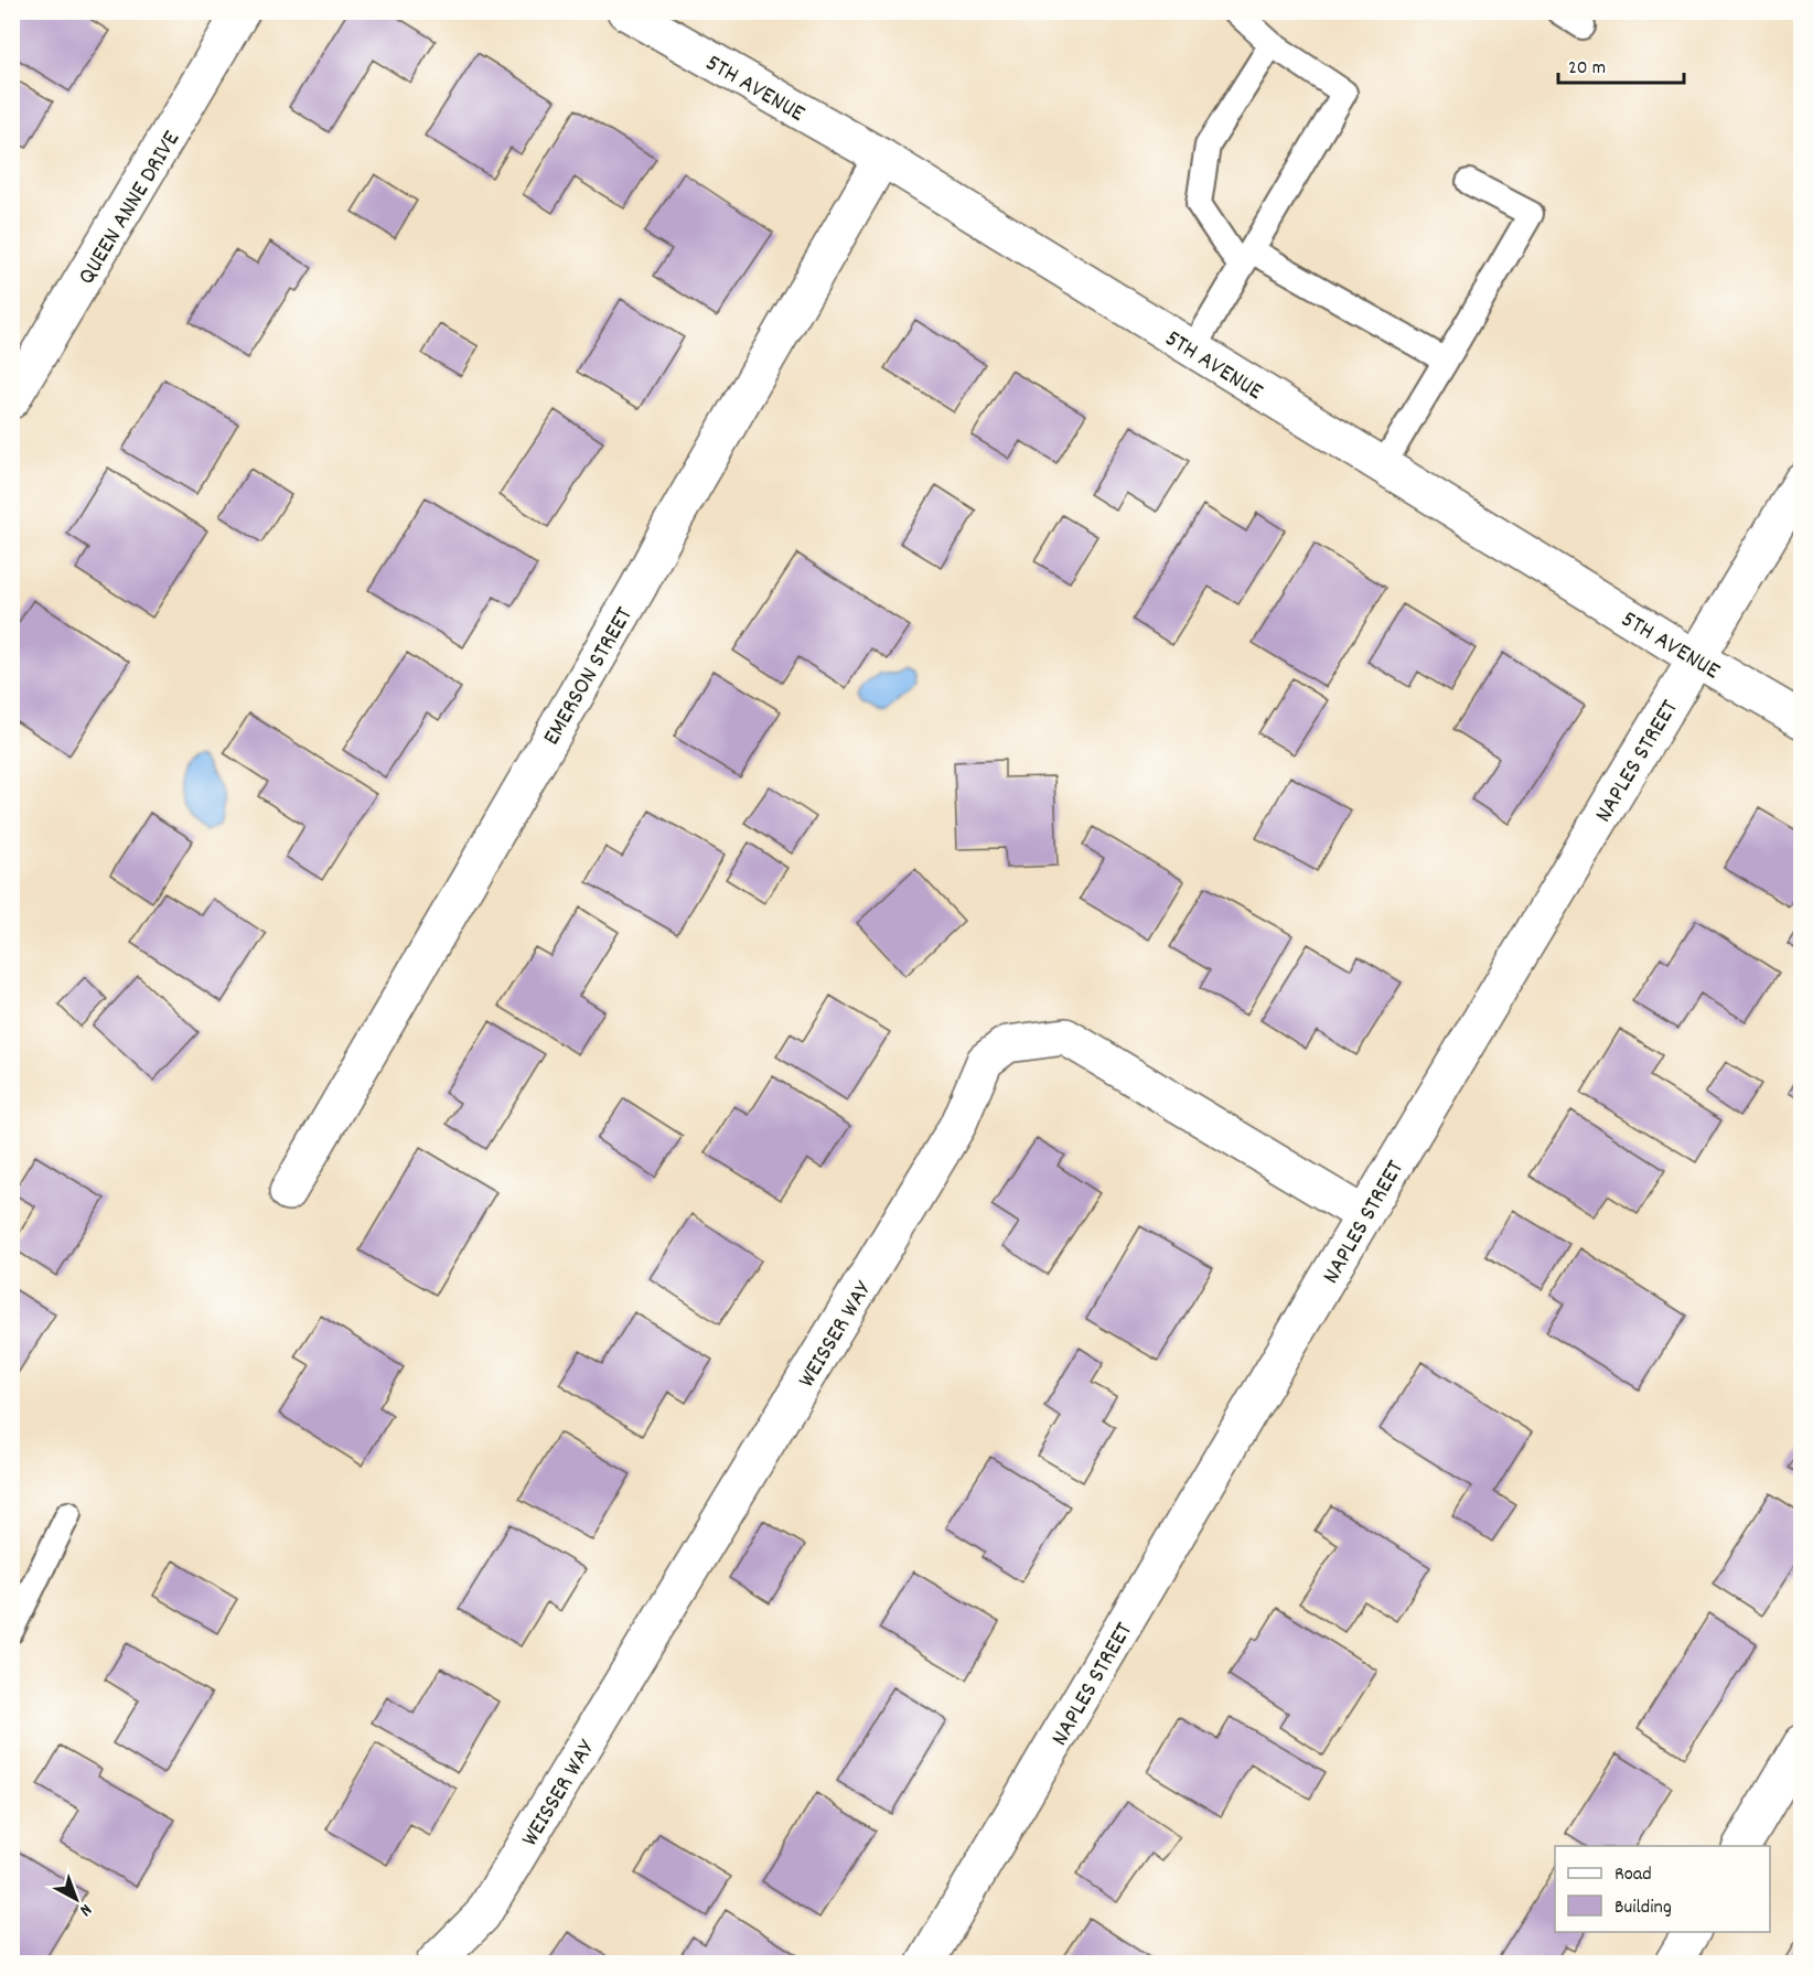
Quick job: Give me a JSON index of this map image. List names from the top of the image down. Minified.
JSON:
{"streets":{"street":["5TH AVENUE","QUEEN ANNE DRIVE","EMERSON STREET","NAPLES STREET","WEISSER WAY"]},"crossings":[["5TH AVENUE","EMERSON STREET"],["5TH AVENUE","NAPLES STREET"],["NAPLES STREET","WEISSER WAY"]],"legend":["Road","Building"],"scale_bar":"20 m","north":"bottom right"}
